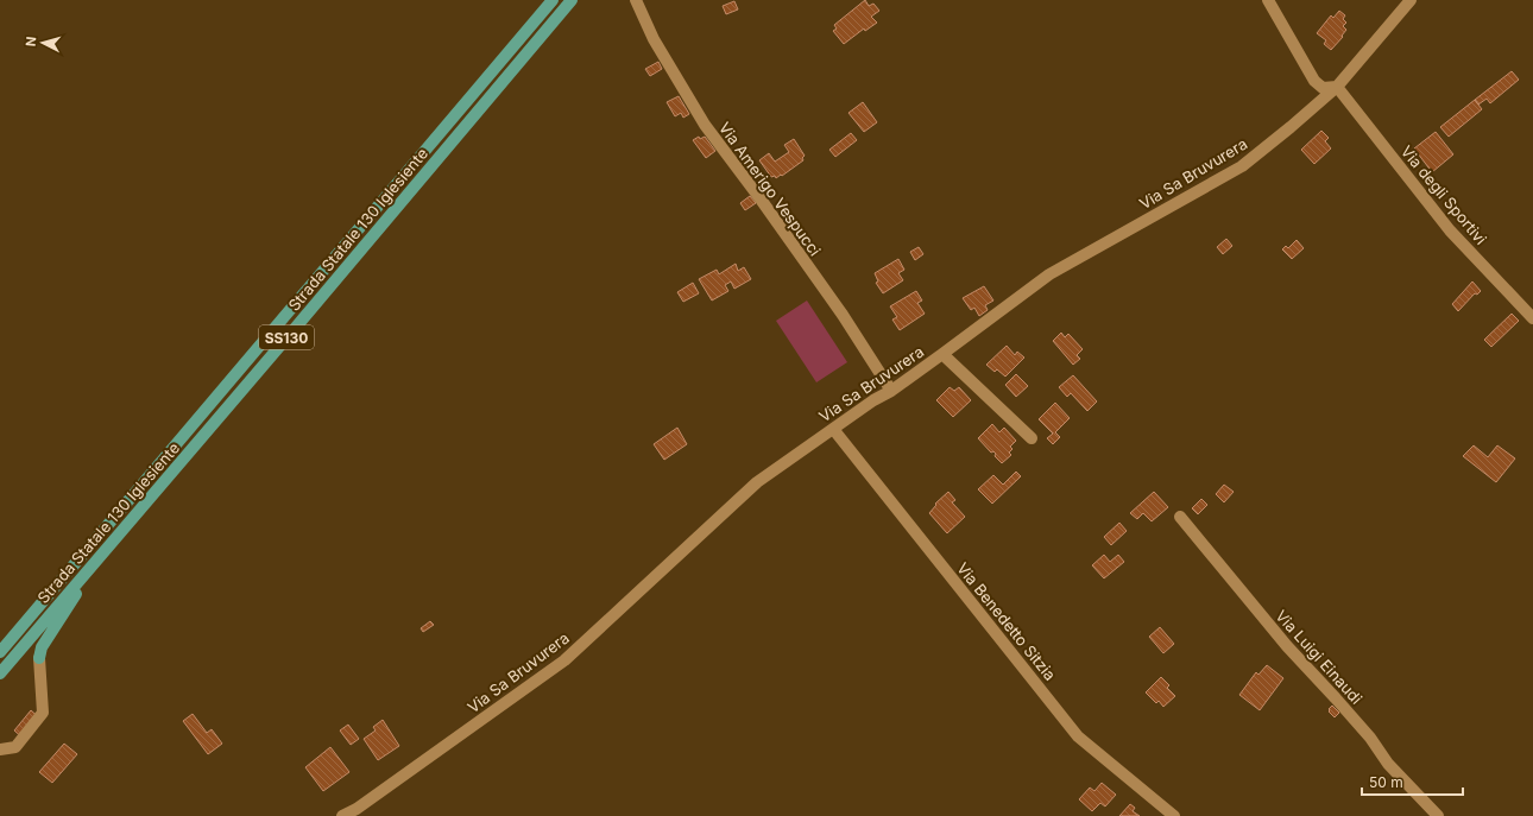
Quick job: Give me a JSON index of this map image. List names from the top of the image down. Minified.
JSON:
{"streets":{"main road":["Strada Statale 130 Iglesiente","SS130"],"street":["Via Sa Bruvurera","Via Amerigo Vespucci","Via degli Sportivi","Via Benedetto Sitzia","Via Luigi Einaudi"]},"crossings":[["Via Sa Bruvurera","Via Amerigo Vespucci"],["Via Sa Bruvurera","Via degli Sportivi"],["Via Sa Bruvurera","Via Benedetto Sitzia"]],"scale_bar":"50 m","north":"left"}
